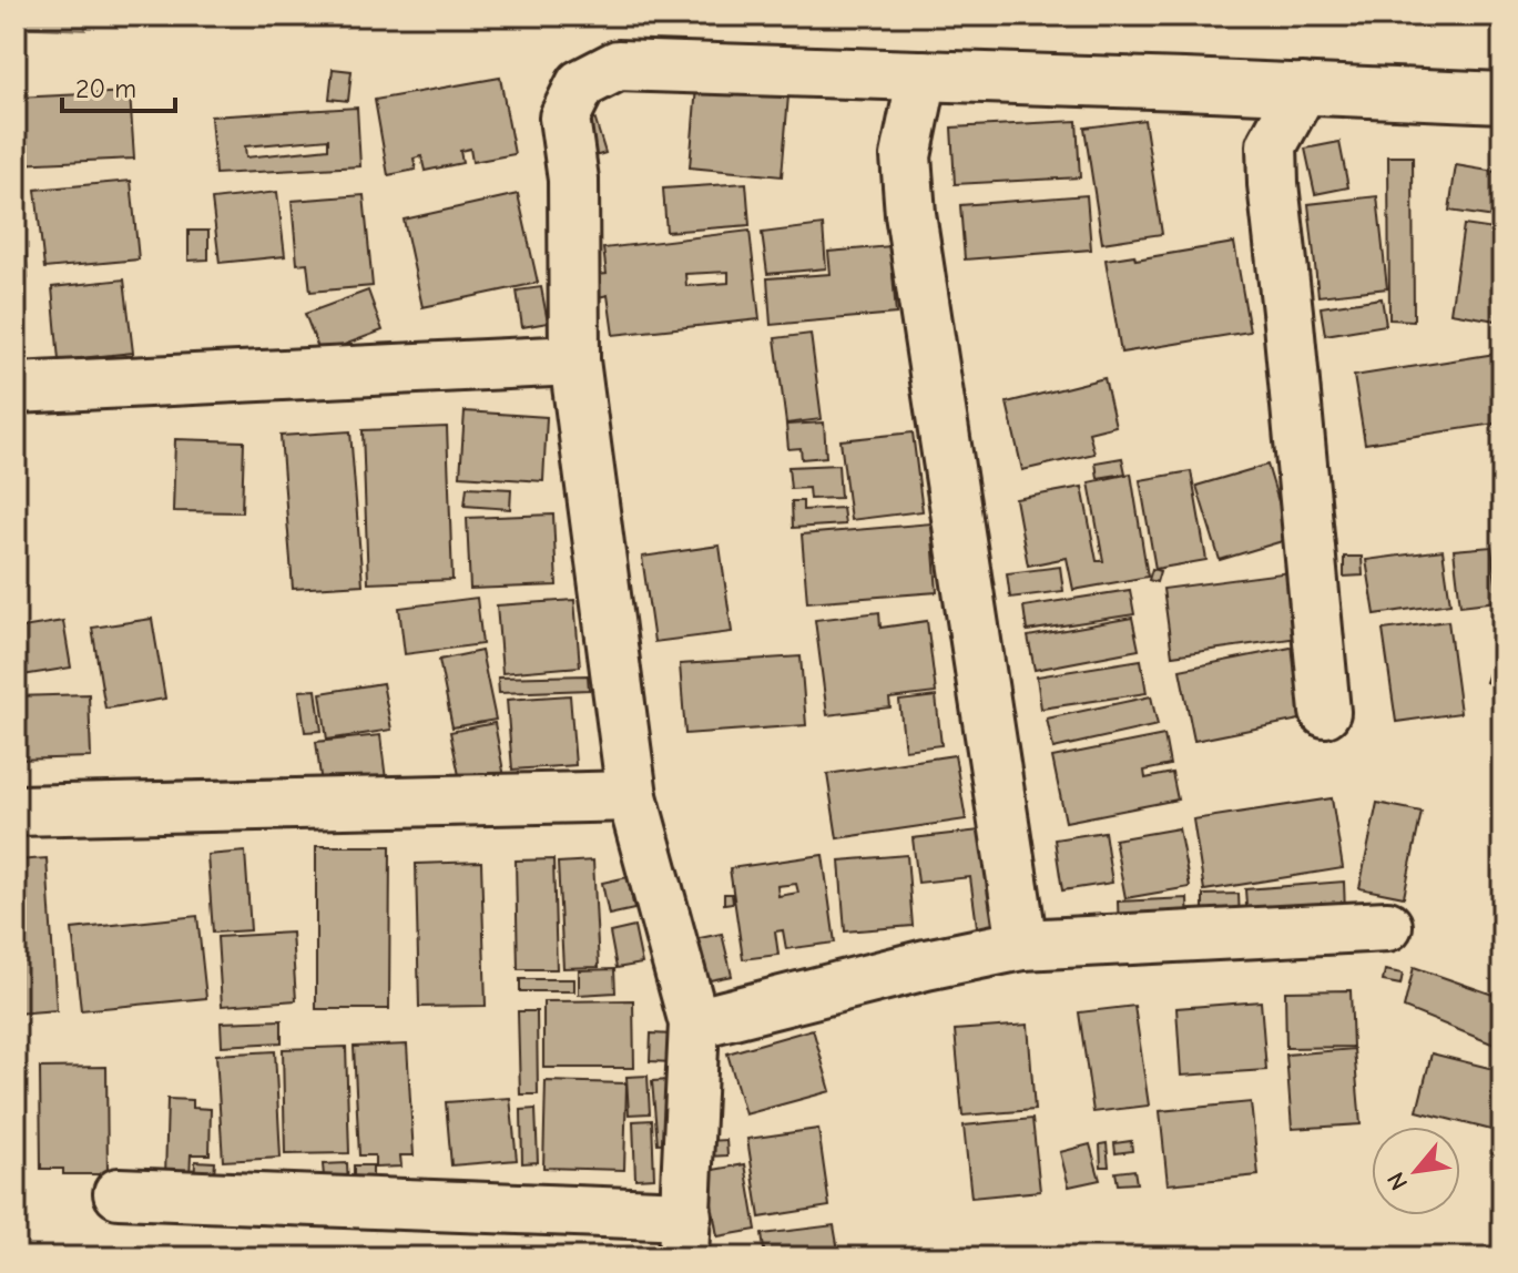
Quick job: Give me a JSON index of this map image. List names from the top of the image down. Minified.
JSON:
{"scale_bar":"20 m","north":"bottom left"}
